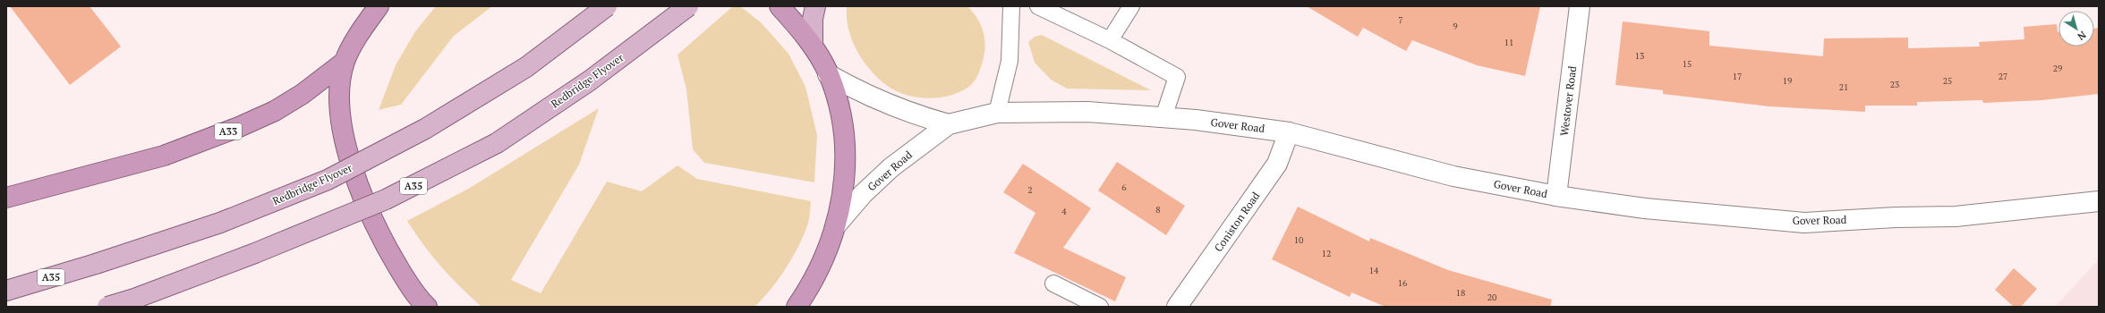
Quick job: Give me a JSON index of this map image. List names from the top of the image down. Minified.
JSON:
{"streets":{"highway":["A33"],"main road":["Redbridge Flyover","A35"],"street":["Westover Road","Gover Road","Coniston Road"]},"crossings":[["Westover Road","Gover Road"],["Gover Road","Coniston Road"]],"house_numbers":["7","9","11","13","15","29","17","27","19","25","23","21","6","2","8","4","10","12","14","16","18","20"],"north":"bottom right"}
